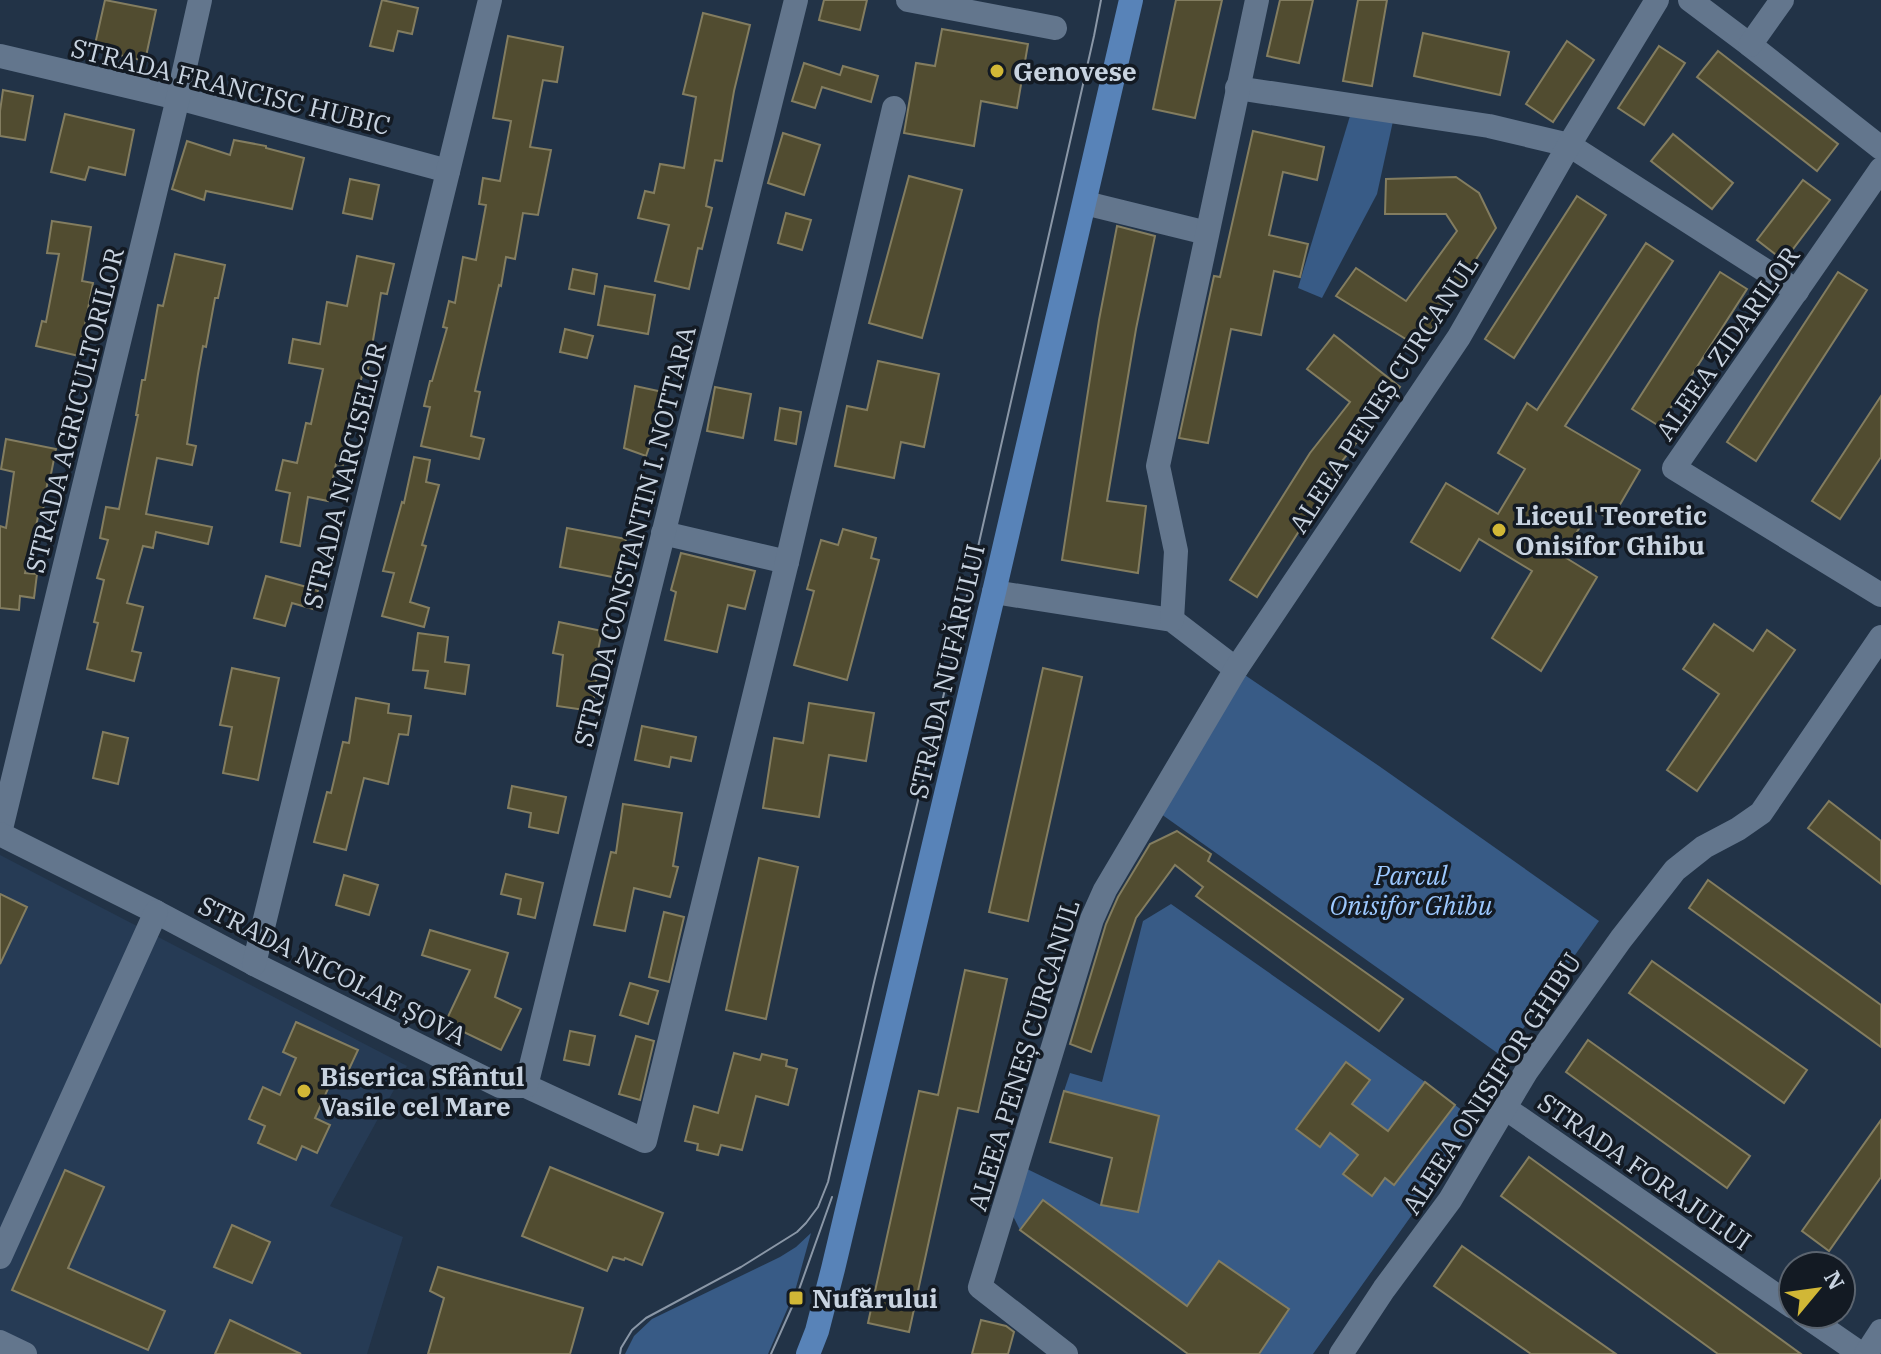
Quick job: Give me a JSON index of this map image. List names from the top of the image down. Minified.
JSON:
{"streets":{"main road":["STRADA NUFĂRULUI"],"street":["STRADA FRANCISC HUBIC","ALEEA ZIDARILOR","ALEEA PENEȘ CURCANUL","STRADA AGRICULTORILOR","STRADA NARCISELOR","STRADA CONSTANTIN I. NOTTARA","STRADA NICOLAE ȘOVA","ALEEA ONISIFOR GHIBU","STRADA FORAJULUI"]},"crossings":[["STRADA FRANCISC HUBIC","STRADA AGRICULTORILOR"],["STRADA FRANCISC HUBIC","STRADA NARCISELOR"],["STRADA AGRICULTORILOR","STRADA NICOLAE ȘOVA"],["STRADA NARCISELOR","STRADA NICOLAE ȘOVA"],["STRADA CONSTANTIN I. NOTTARA","STRADA NICOLAE ȘOVA"],["ALEEA ONISIFOR GHIBU","STRADA FORAJULUI"]],"parks":["Parcul Onisifor Ghibu"],"places":{"other":["Genovese","Liceul Teoretic Onisifor Ghibu","Biserica Sfântul Vasile cel Mare"],"transit":["Nufărului"]},"north":"top right"}
